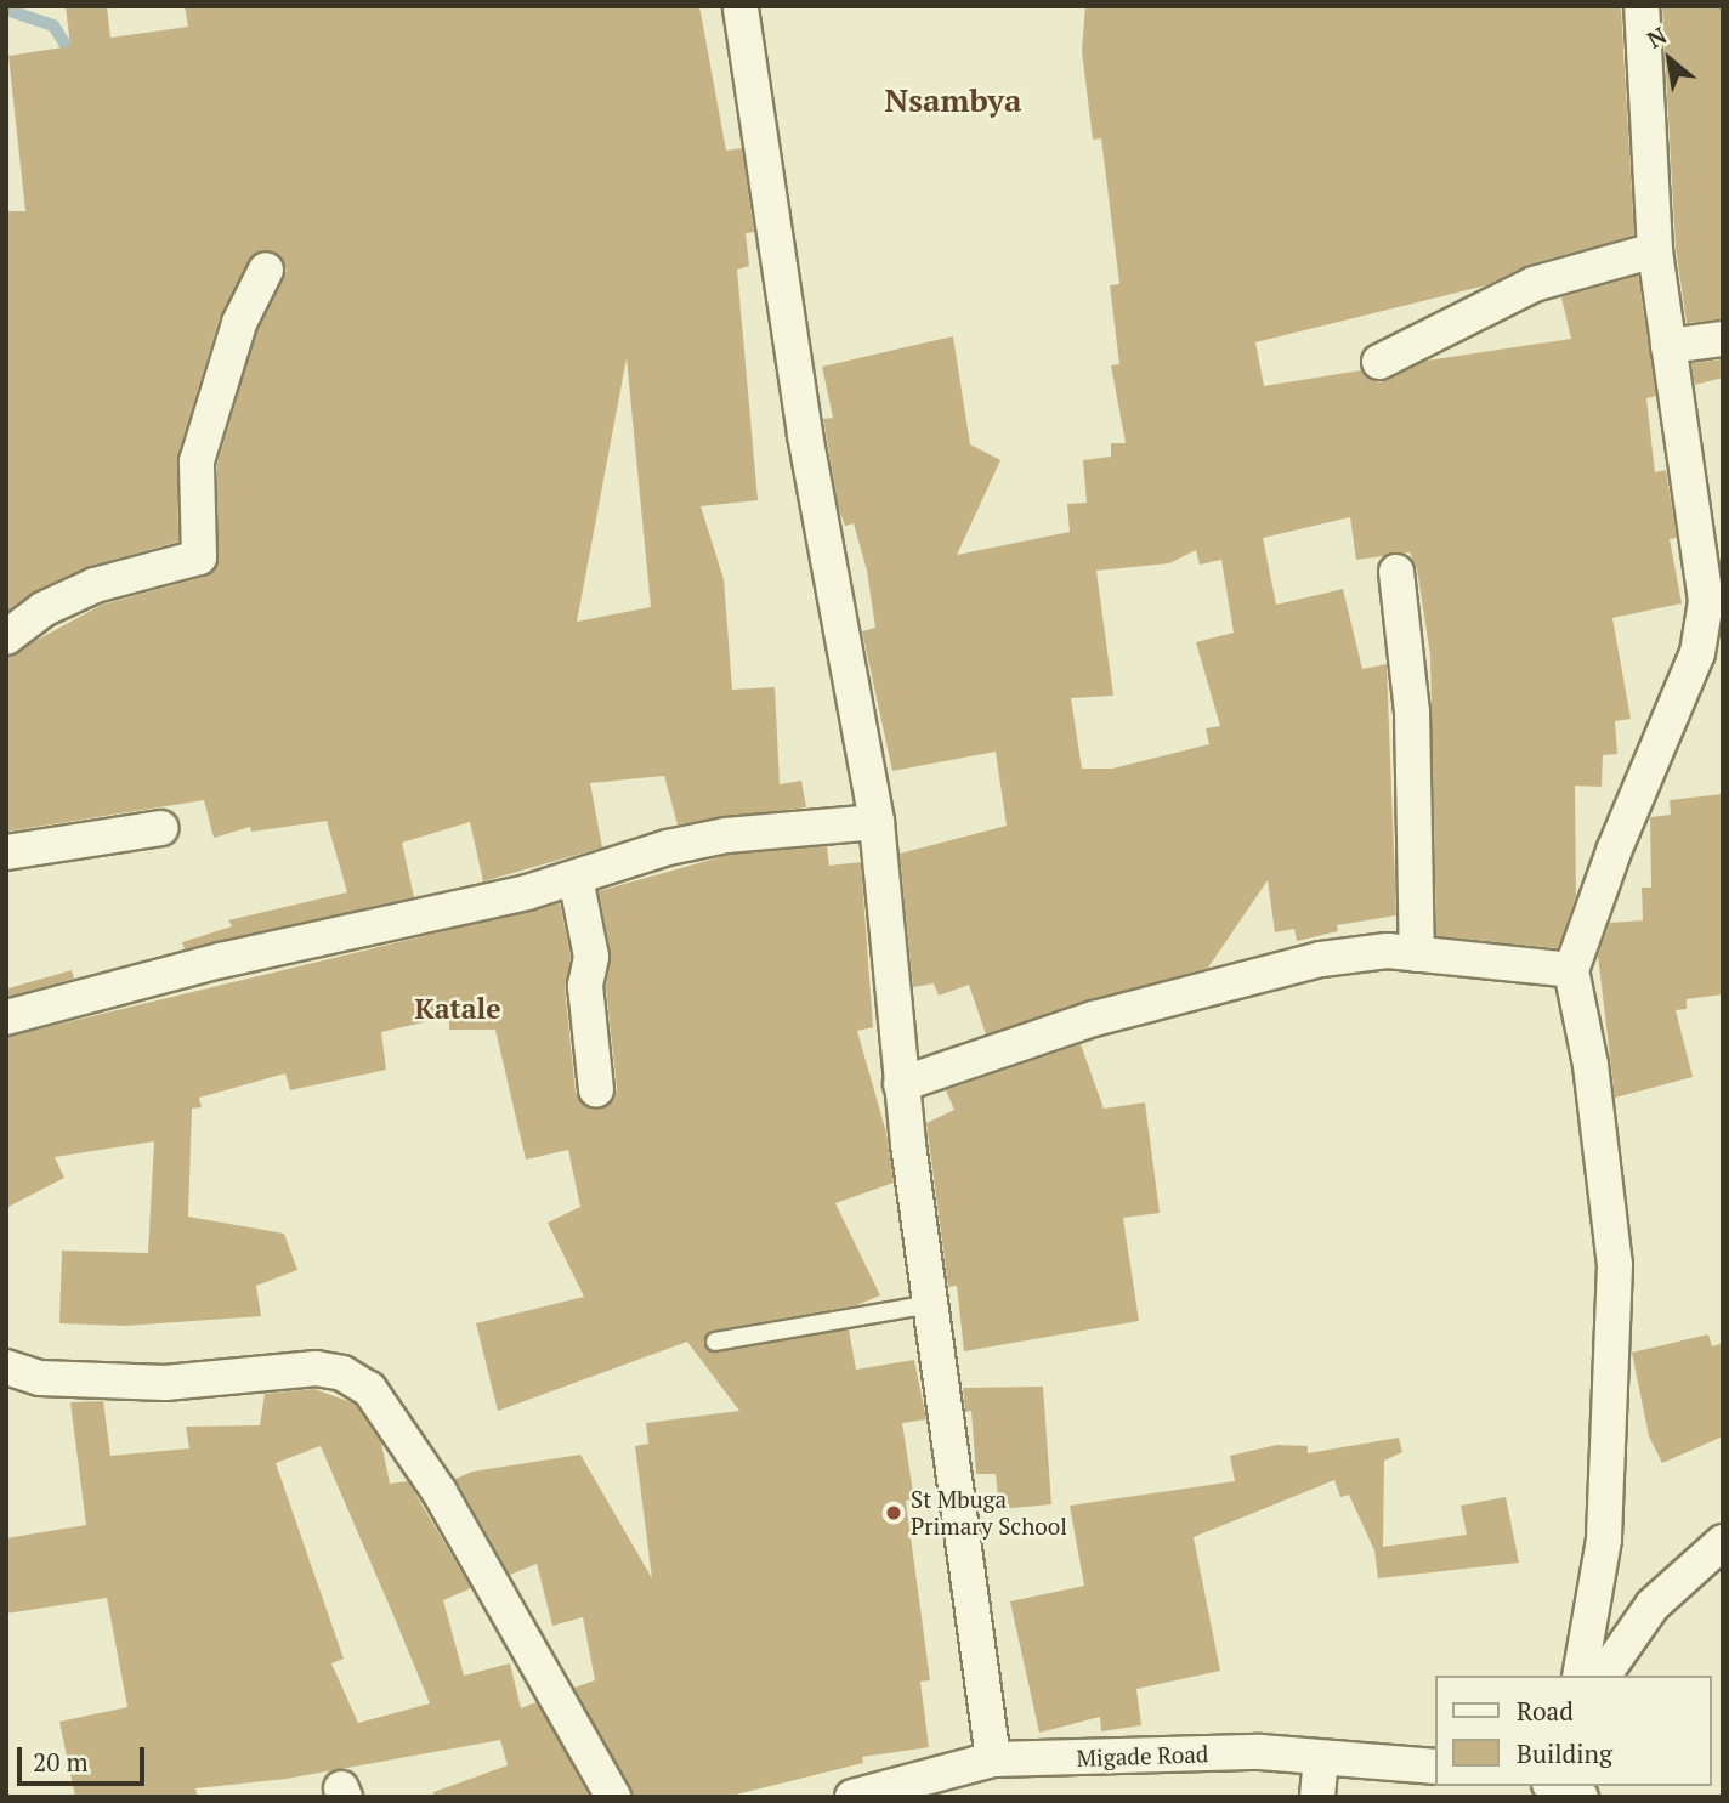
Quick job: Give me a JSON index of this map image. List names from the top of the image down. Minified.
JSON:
{"streets":{"street":["Migade Road"]},"districts":["Nsambya","Katale"],"places":["St Mbuga Primary School"],"legend":["Road","Building"],"scale_bar":"20 m","north":"top left"}
